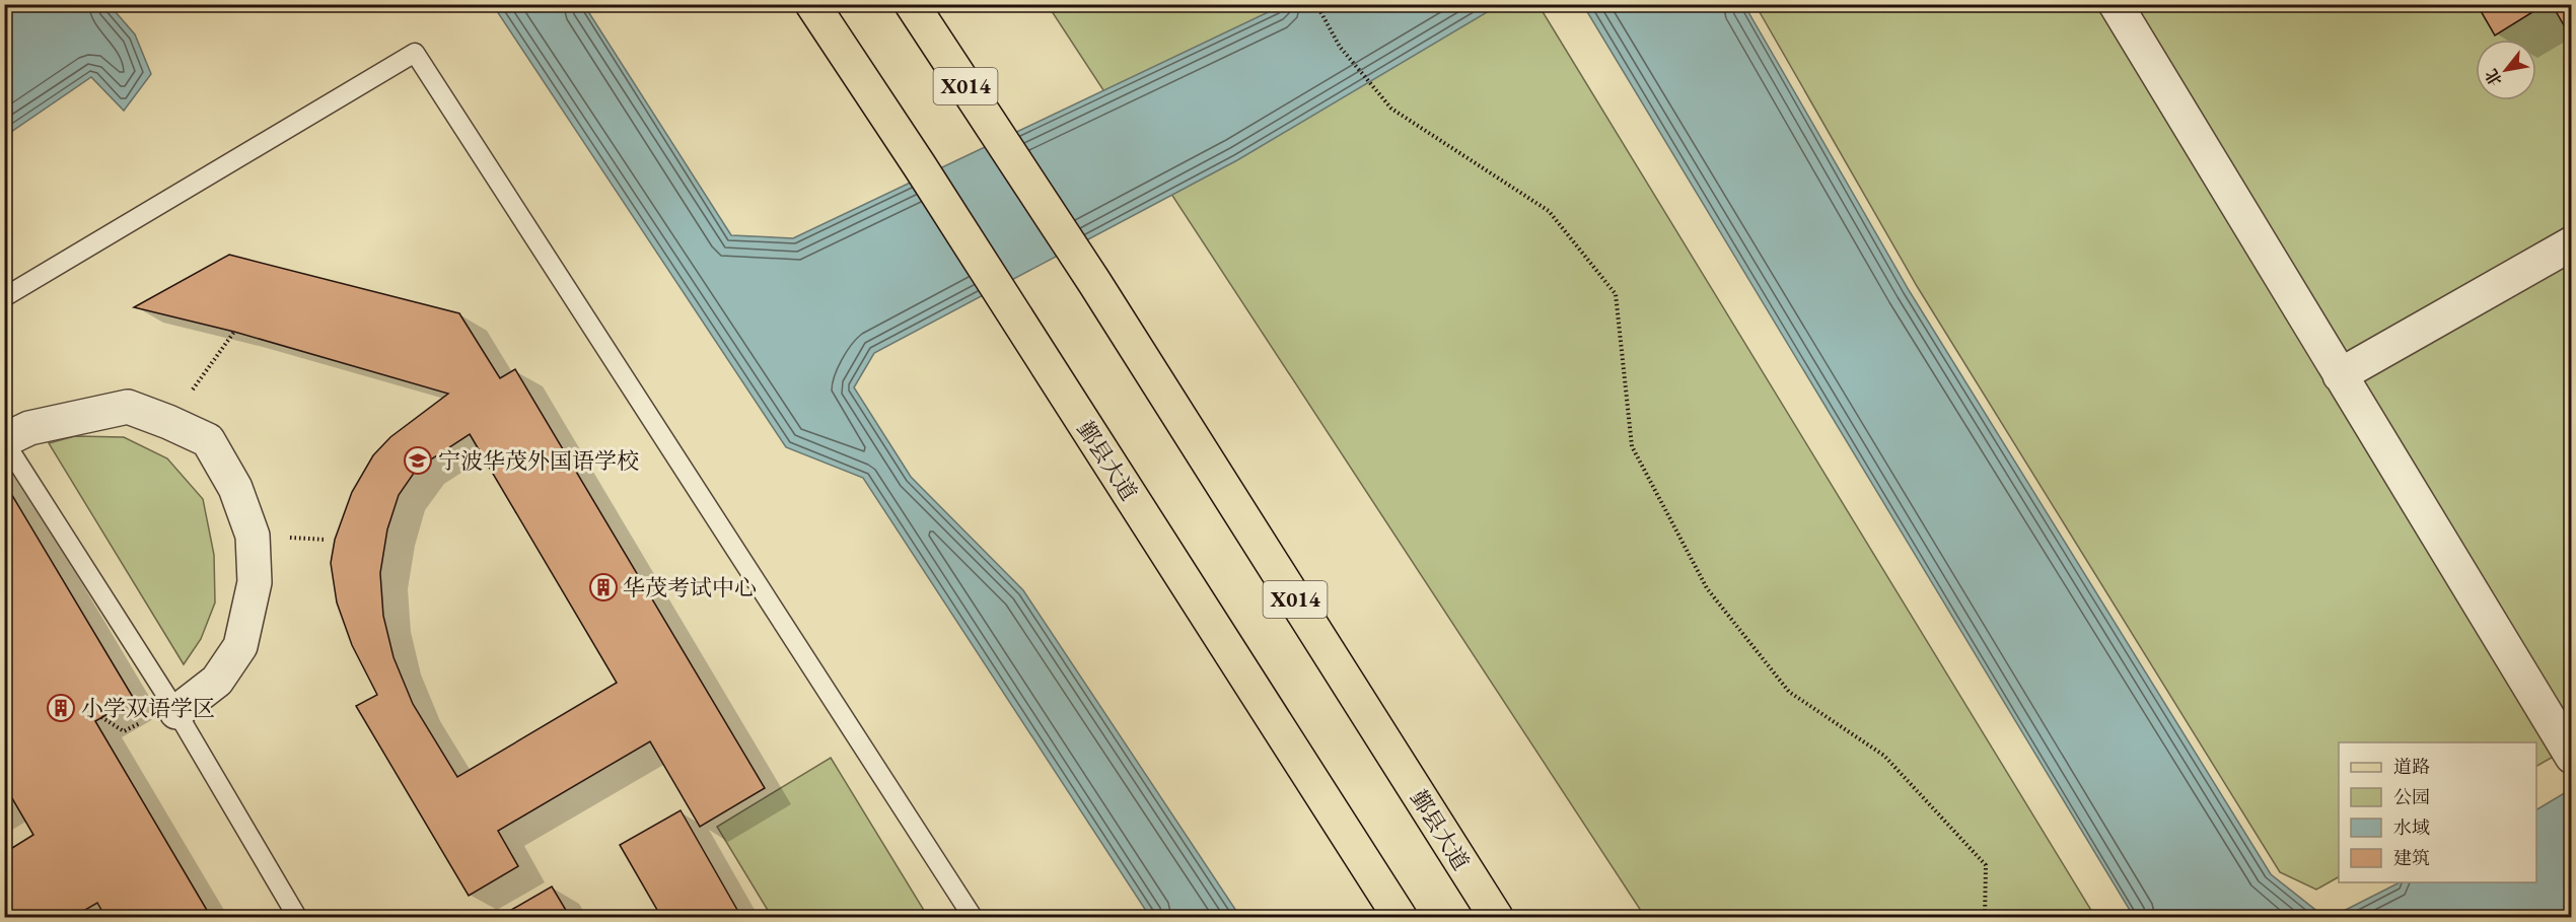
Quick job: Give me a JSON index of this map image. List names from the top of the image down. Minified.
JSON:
{"streets":{"main road":["X014","鄞县大道"]},"places":{"school or university":["宁波华茂外国语学校"],"building":["华茂考试中心","小学双语学区"]},"legend":["道路","公园","水域","建筑"],"north":"bottom left"}
